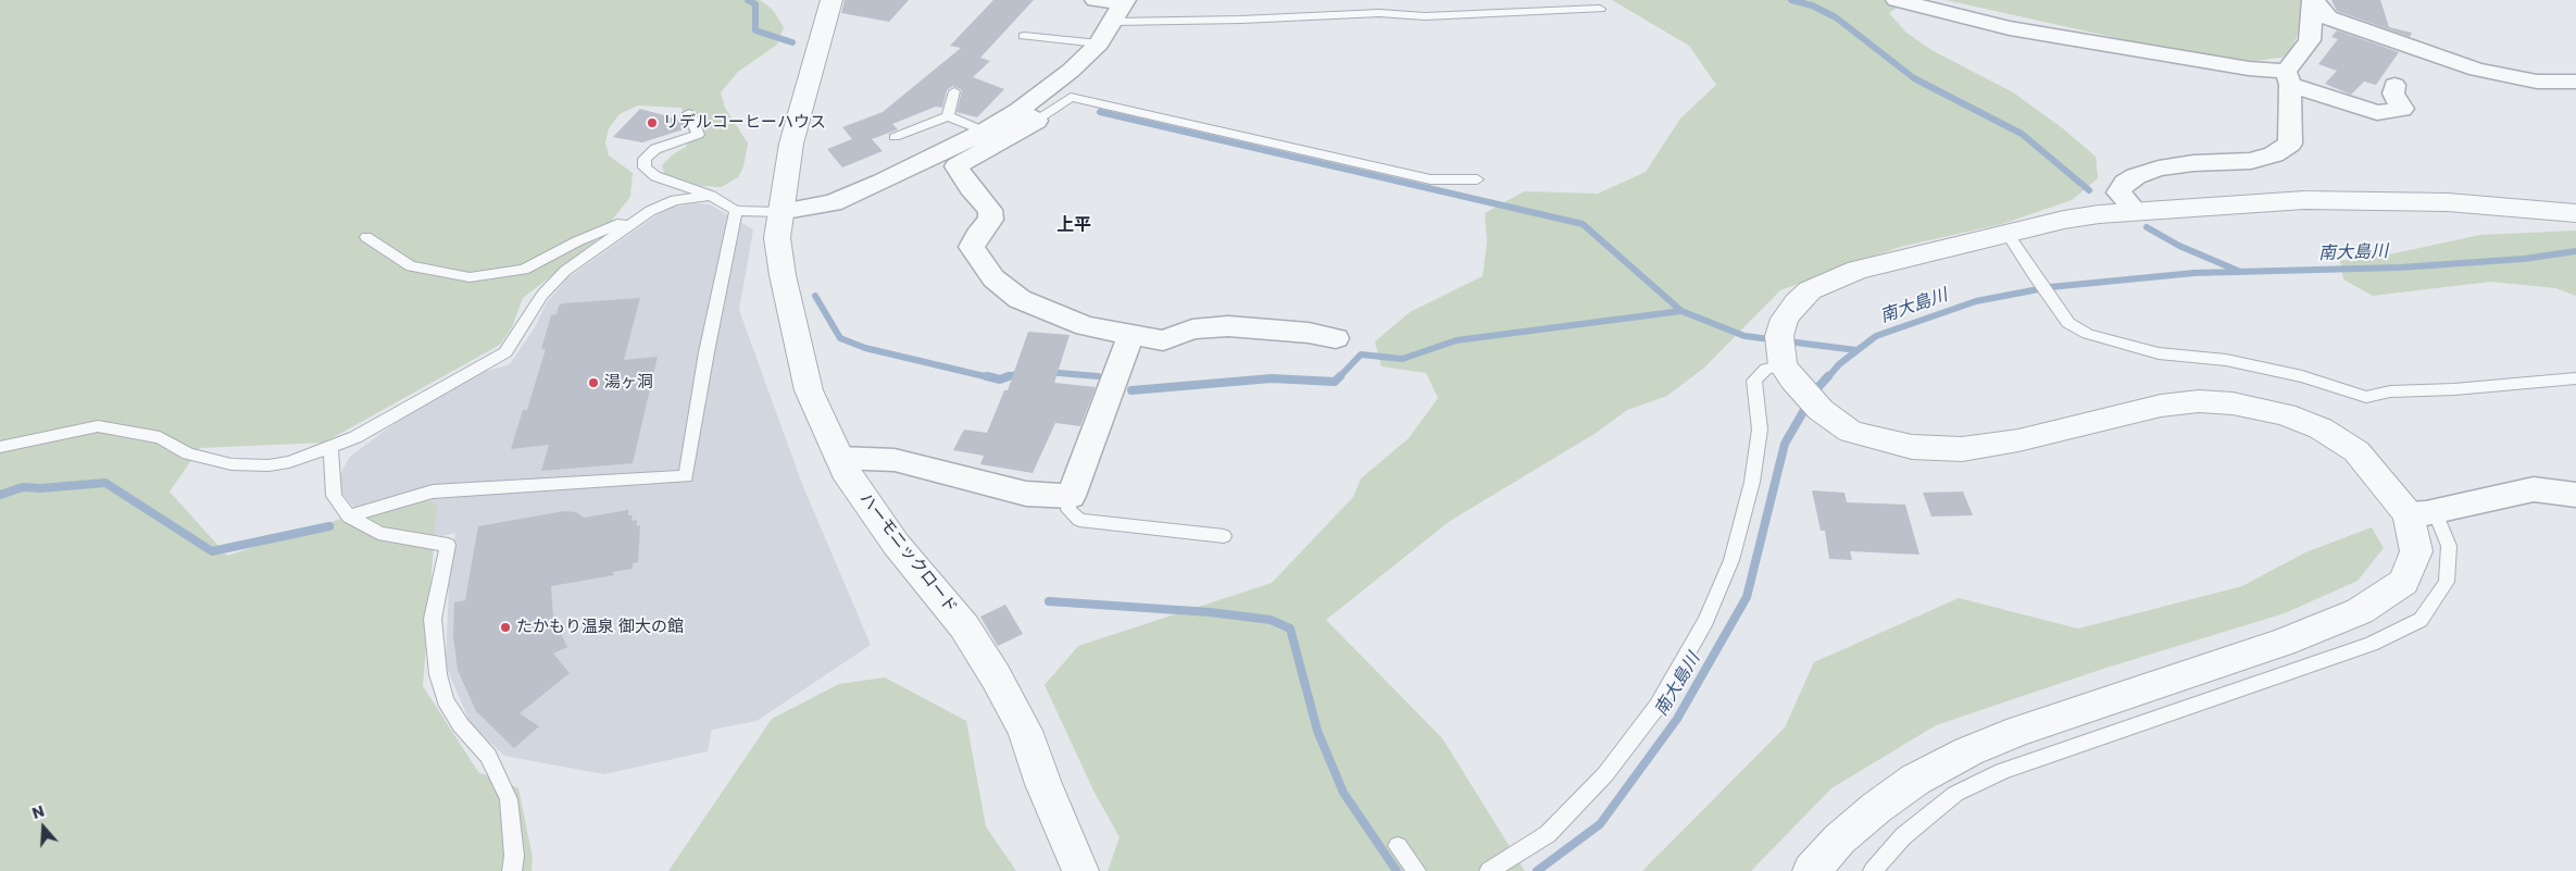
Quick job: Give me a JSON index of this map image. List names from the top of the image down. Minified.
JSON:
{"streets":{"street":["ハーモニックロード"]},"districts":["上平"],"water":["南大島川"],"places":["リデルコーヒーハウス","湯ヶ洞","たかもり温泉 御大の館"],"north":"top"}
